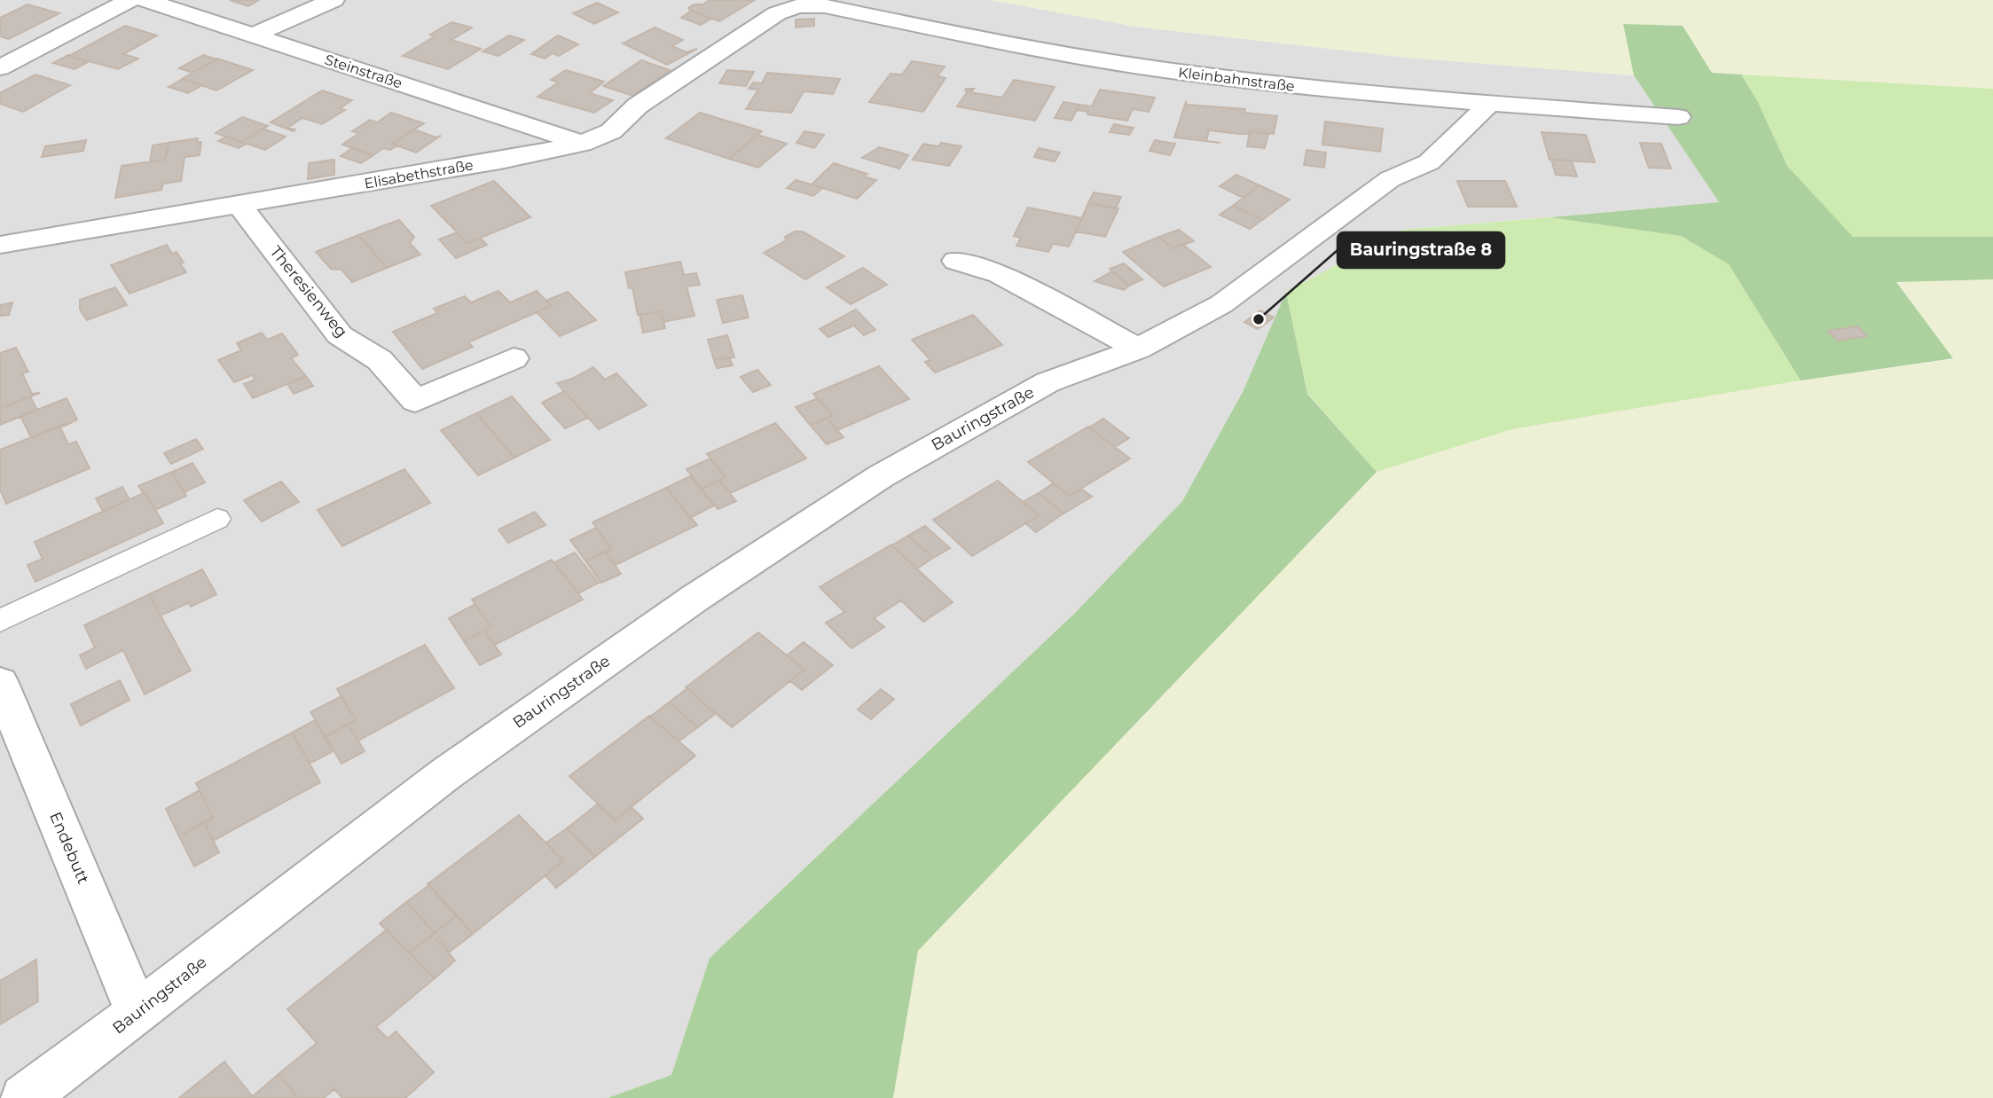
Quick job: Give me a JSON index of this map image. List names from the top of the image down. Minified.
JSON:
{"streets":{"street":["Steinstraße","Kleinbahnstraße","Elisabethstraße","Theresienweg","Bauringstraße","Endebutt"]},"crossings":[["Steinstraße","Elisabethstraße"],["Kleinbahnstraße","Elisabethstraße"],["Kleinbahnstraße","Bauringstraße"],["Elisabethstraße","Theresienweg"],["Bauringstraße","Endebutt"]],"places":["Bauringstraße 8"]}
